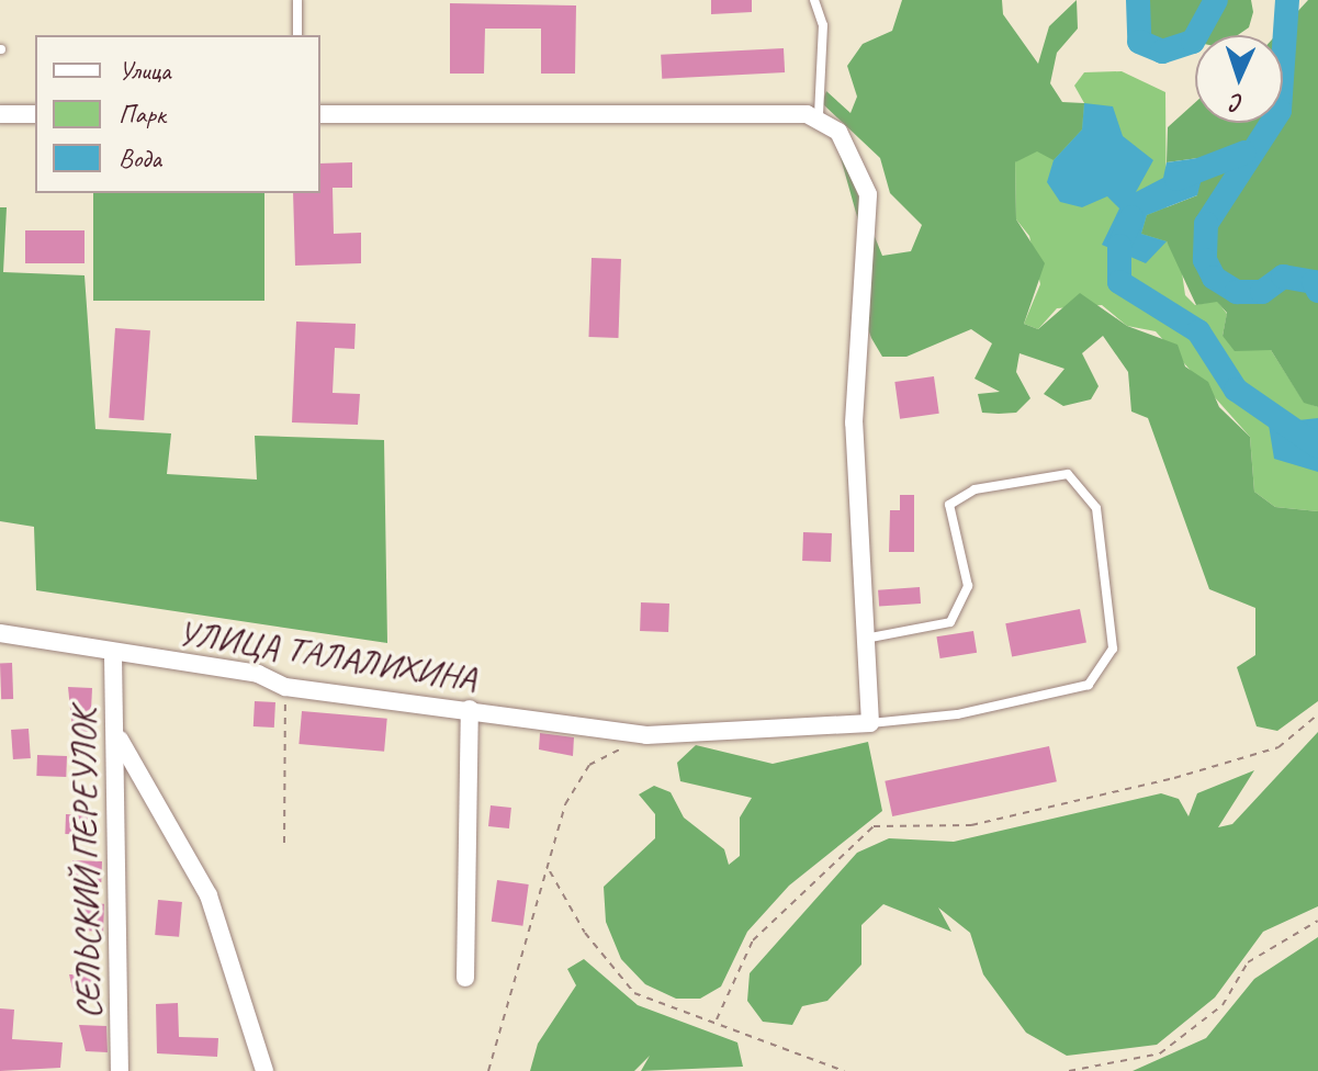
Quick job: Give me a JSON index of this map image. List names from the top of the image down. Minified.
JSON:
{"streets":{"street":["УЛИЦА ТАЛАЛИХИНА","СЕЛЬСКИЙ ПЕРЕУЛОК"]},"crossings":[["УЛИЦА ТАЛАЛИХИНА","СЕЛЬСКИЙ ПЕРЕУЛОК"]],"legend":["Улица","Парк","Вода"],"north":"bottom"}
